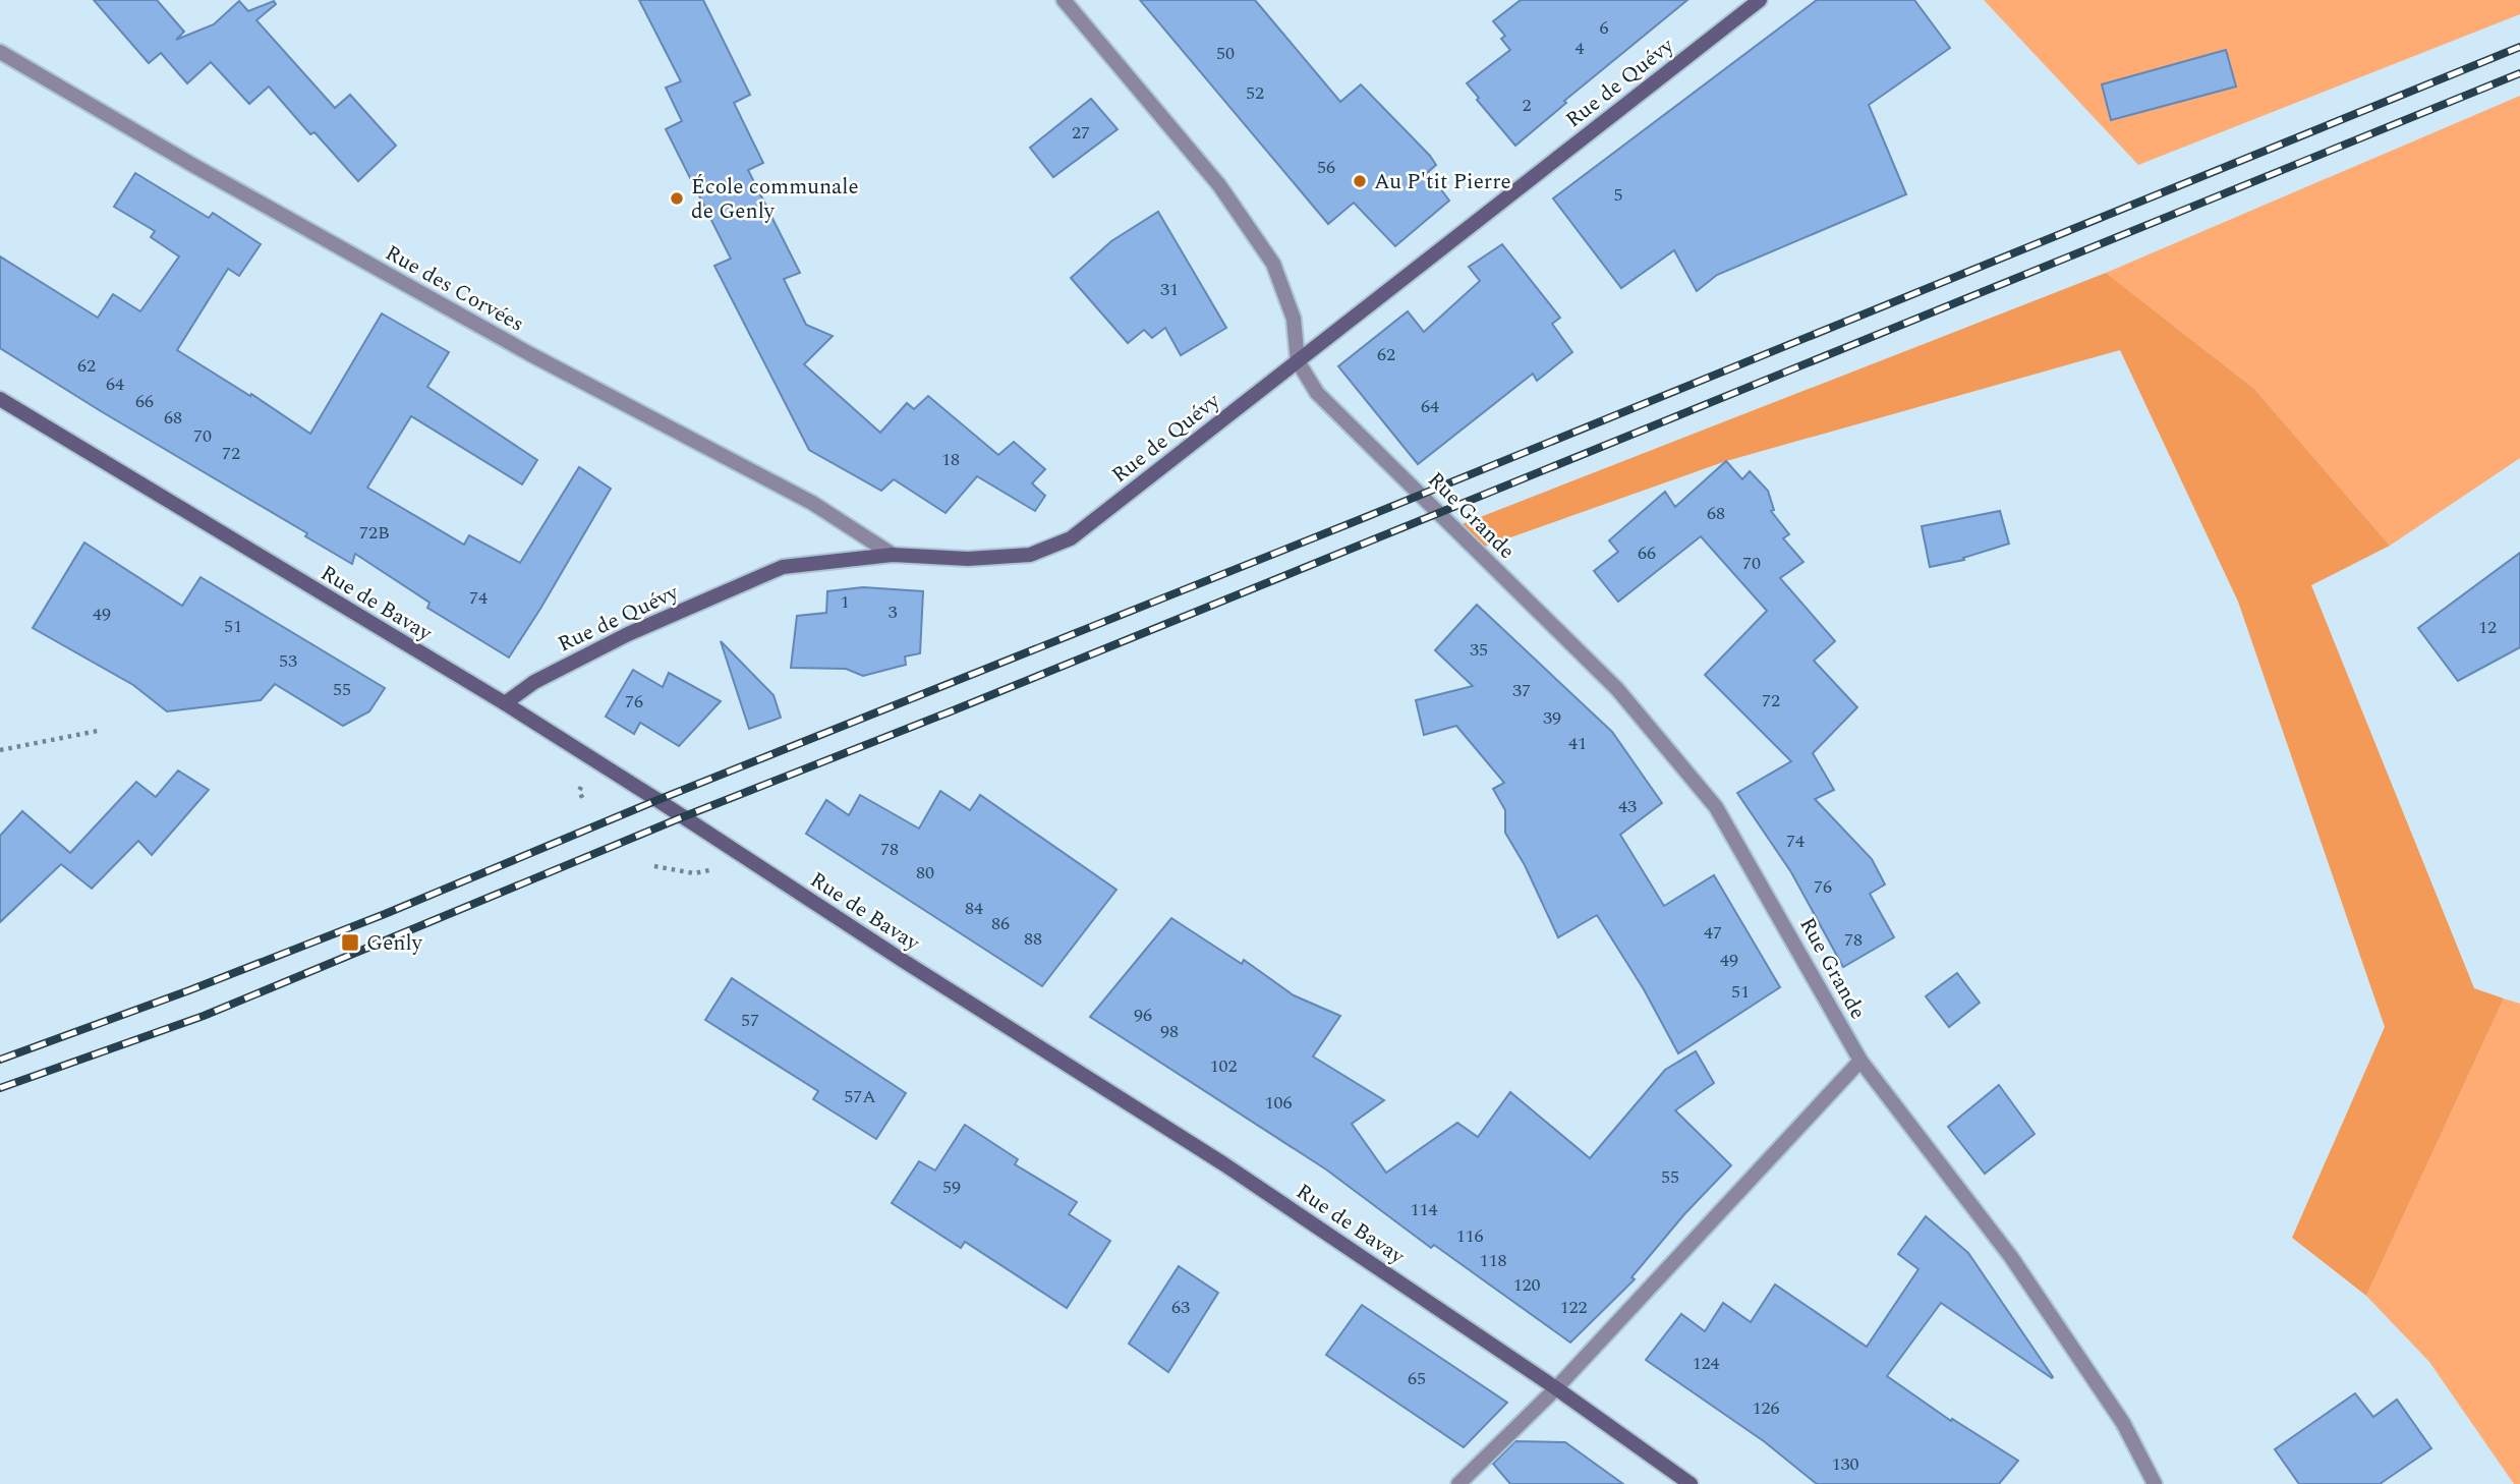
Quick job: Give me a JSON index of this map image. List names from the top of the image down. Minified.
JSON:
{"streets":{"main road":["Rue de Quévy","Rue de Bavay"],"street":["Rue des Corvées","Rue Grande"]},"crossings":[["Rue de Quévy","Rue des Corvées"],["Rue de Quévy","Rue Grande"],["Rue de Quévy","Rue de Bavay"]],"places":{"other":["Au P'tit Pierre","École communale de Genly"],"transit":["Genly"]},"house_numbers":["6","4","50","52","2","27","56","5","31","62","62","64","66","64","68","70","72","18","68","72B","66","70","74","1","3","49","51","12","35","53","55","37","72","76","39","41","43","74","78","80","76","84","86","47","88","78","49","51","96","57","98","102","57A","106","55","59","114","116","118","120","63","122","124","65","126","130"]}
